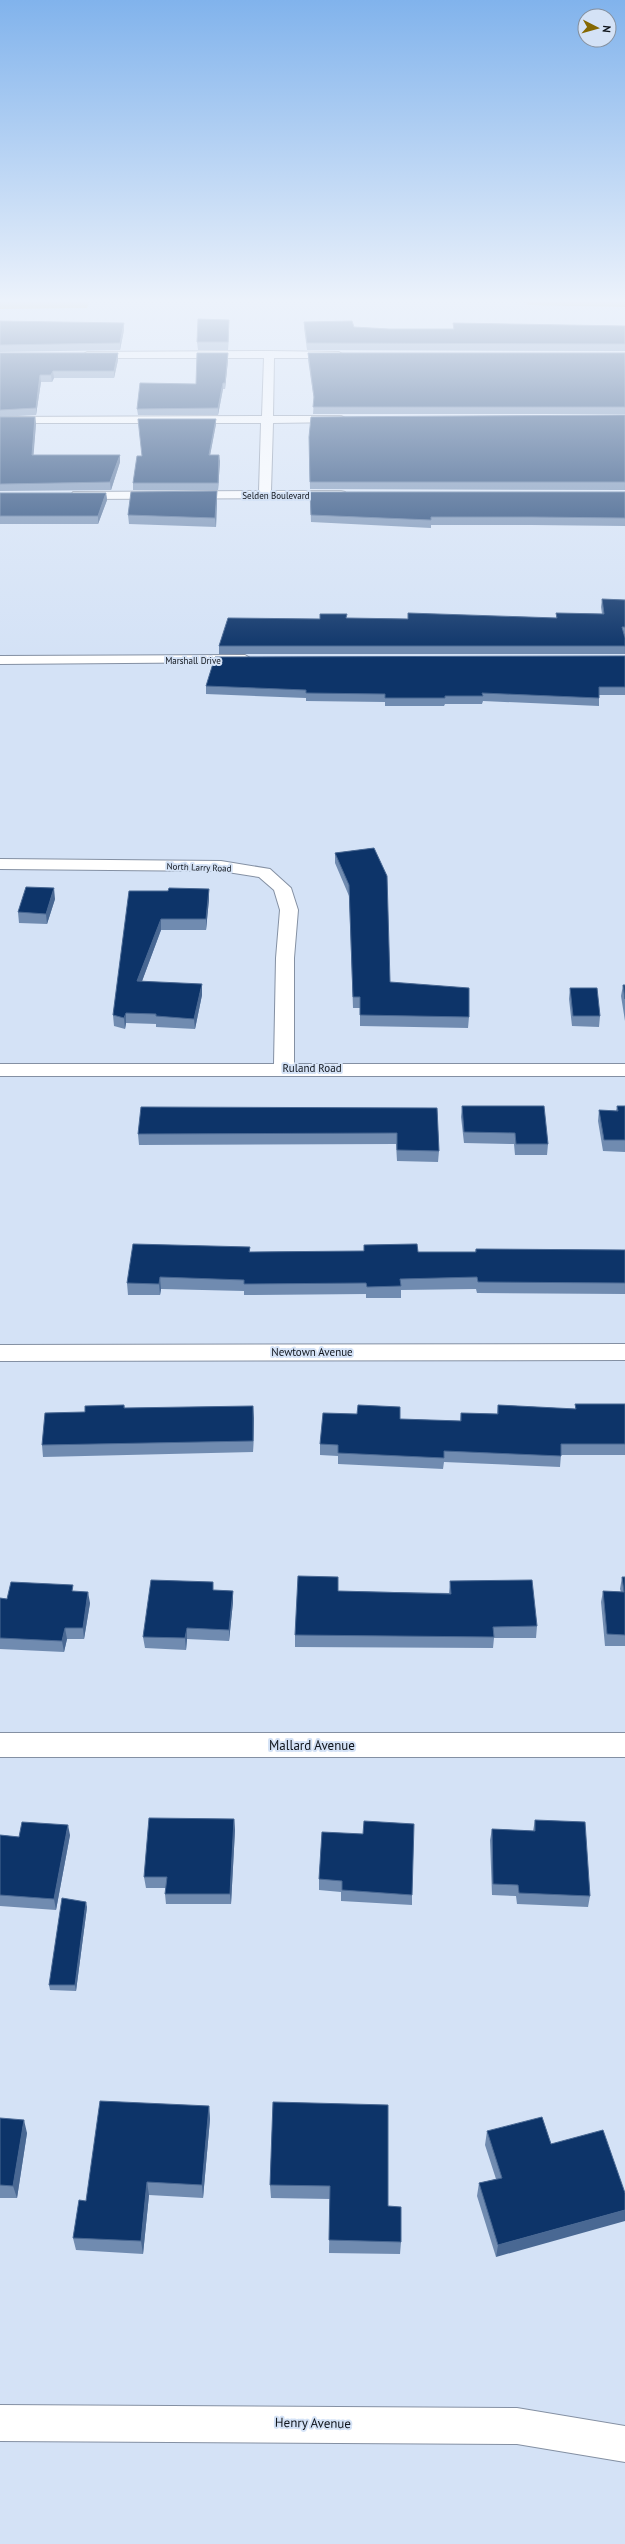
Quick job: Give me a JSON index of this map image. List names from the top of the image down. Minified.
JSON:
{"streets":{"street":["Selden Boulevard","Marshall Drive","North Larry Road","Ruland Road","Newtown Avenue","Mallard Avenue","Henry Avenue"]},"crossings":[["North Larry Road","Ruland Road"]],"north":"right"}
